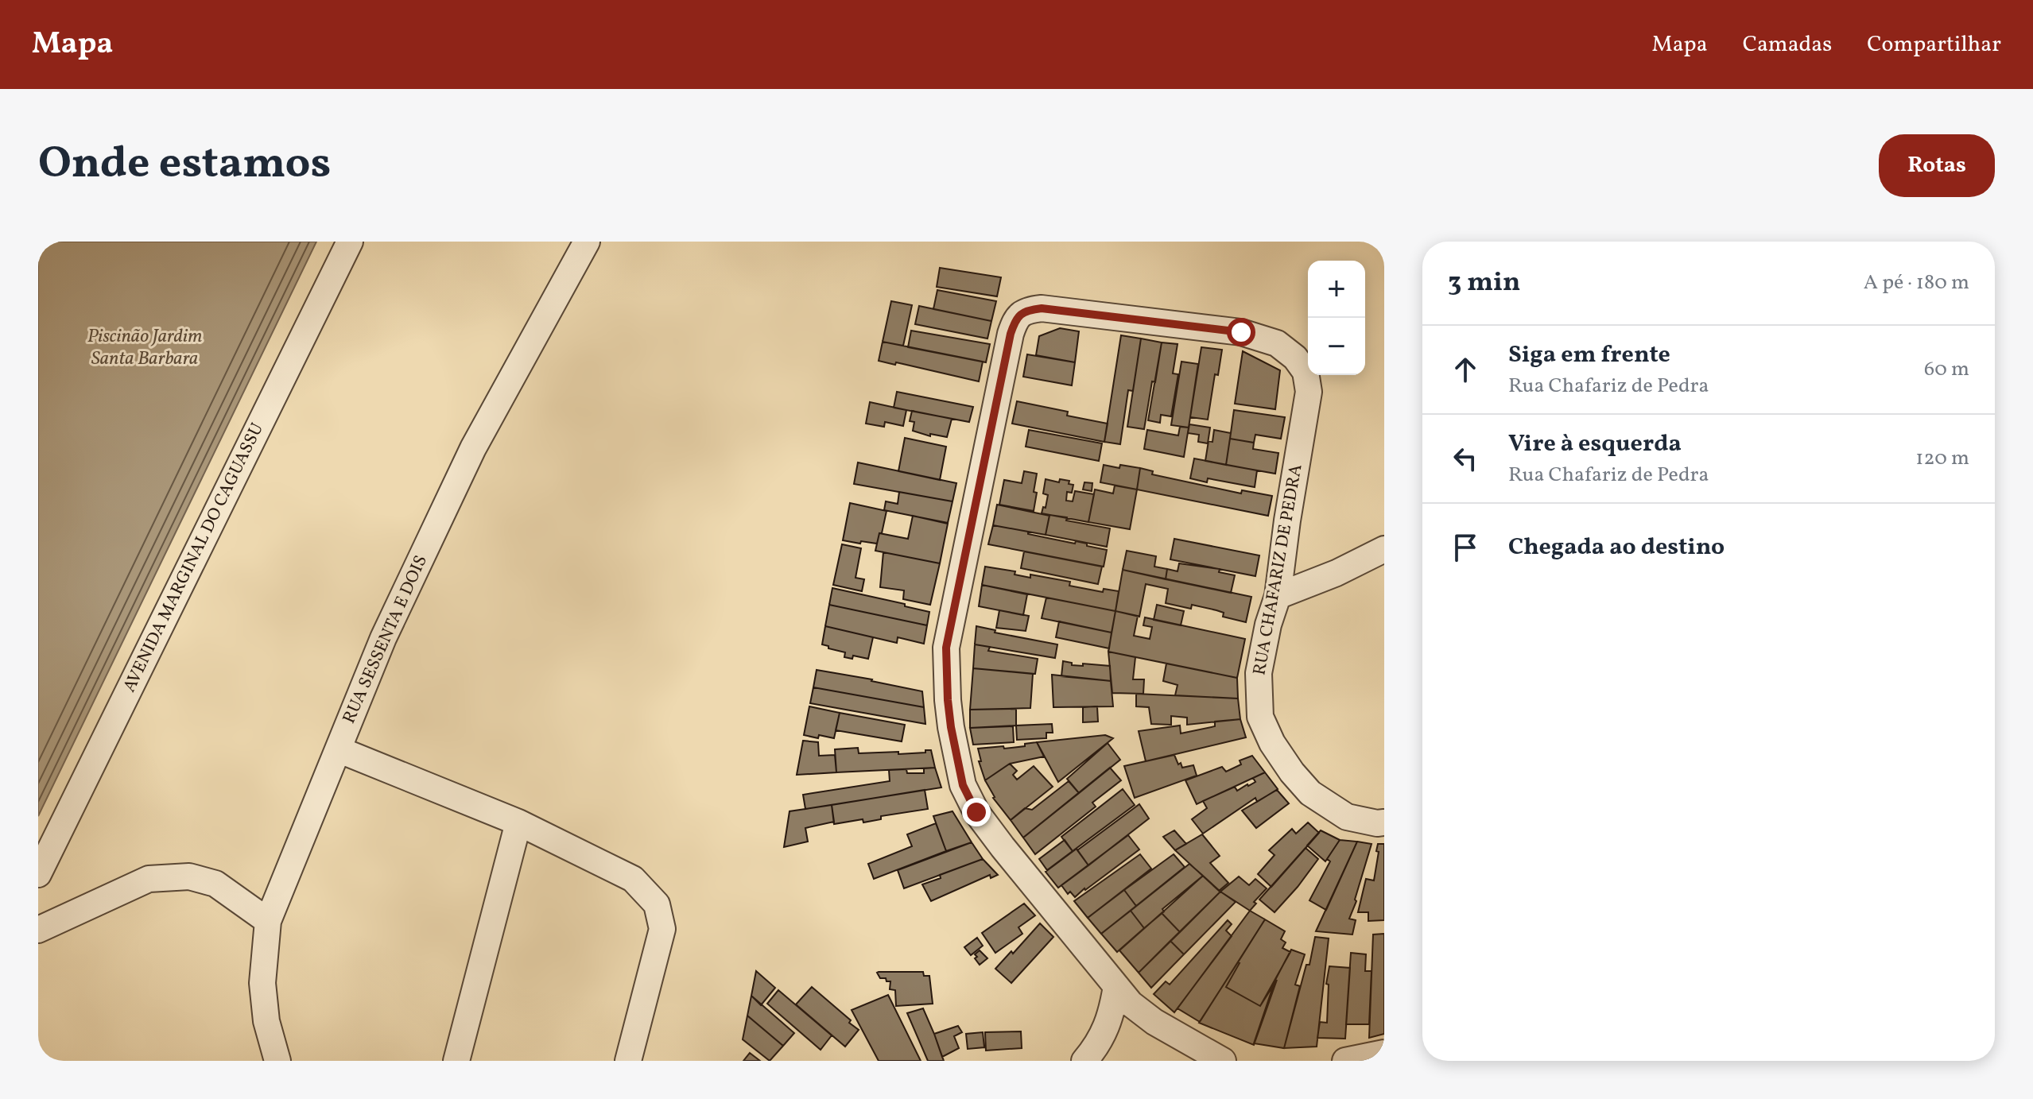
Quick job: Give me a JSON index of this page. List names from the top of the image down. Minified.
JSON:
{"streets":{"street":["AVENIDA MARGINAL DO CAGUASSU","RUA CHAFARIZ DE PEDRA","RUA SESSENTA E DOIS"]},"water":["Piscinão Jardim Santa Barbara"],"page":{"header":"Mapa","nav":["Mapa","Camadas","Compartilhar"],"title":"Onde estamos","buttons":"Rotas","heading":["3 min","A pé · 180 m"],"map_buttons":["+","−"],"list":[["Siga em frente","Rua Chafariz de Pedra","60 m"],["Vire à esquerda","Rua Chafariz de Pedra","120 m"],"Chegada ao destino"]}}
